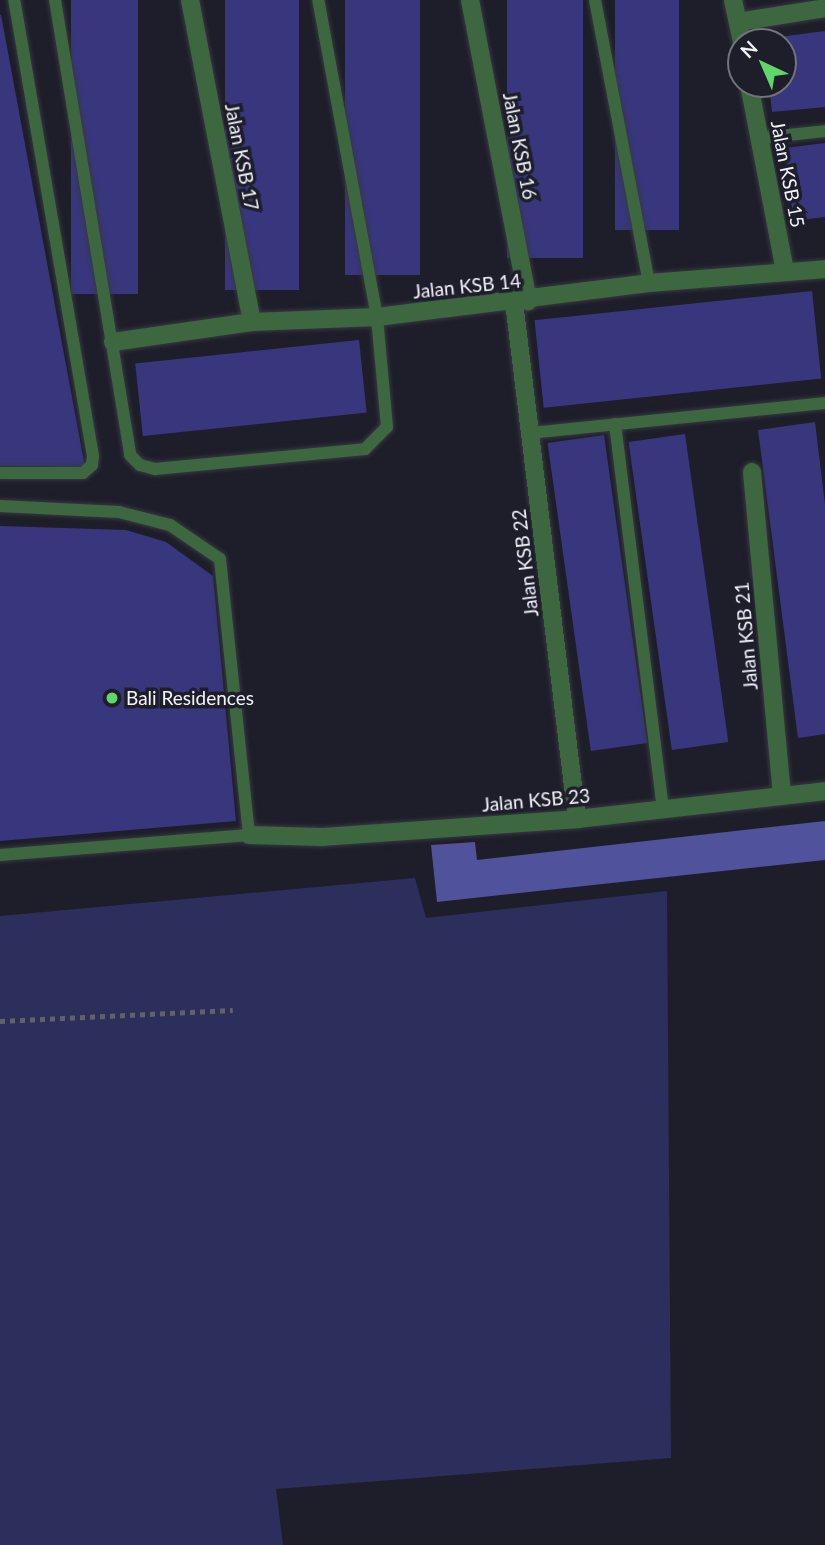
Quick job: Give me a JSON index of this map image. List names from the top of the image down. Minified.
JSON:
{"streets":{"street":["Jalan KSB 16","Jalan KSB 17","Jalan KSB 15","Jalan KSB 14","Jalan KSB 22","Jalan KSB 21","Jalan KSB 23"]},"crossings":[["Jalan KSB 16","Jalan KSB 14"],["Jalan KSB 16","Jalan KSB 22"],["Jalan KSB 17","Jalan KSB 14"],["Jalan KSB 15","Jalan KSB 14"],["Jalan KSB 14","Jalan KSB 22"],["Jalan KSB 22","Jalan KSB 23"],["Jalan KSB 21","Jalan KSB 23"]],"places":["Bali Residences"],"north":"top left"}
